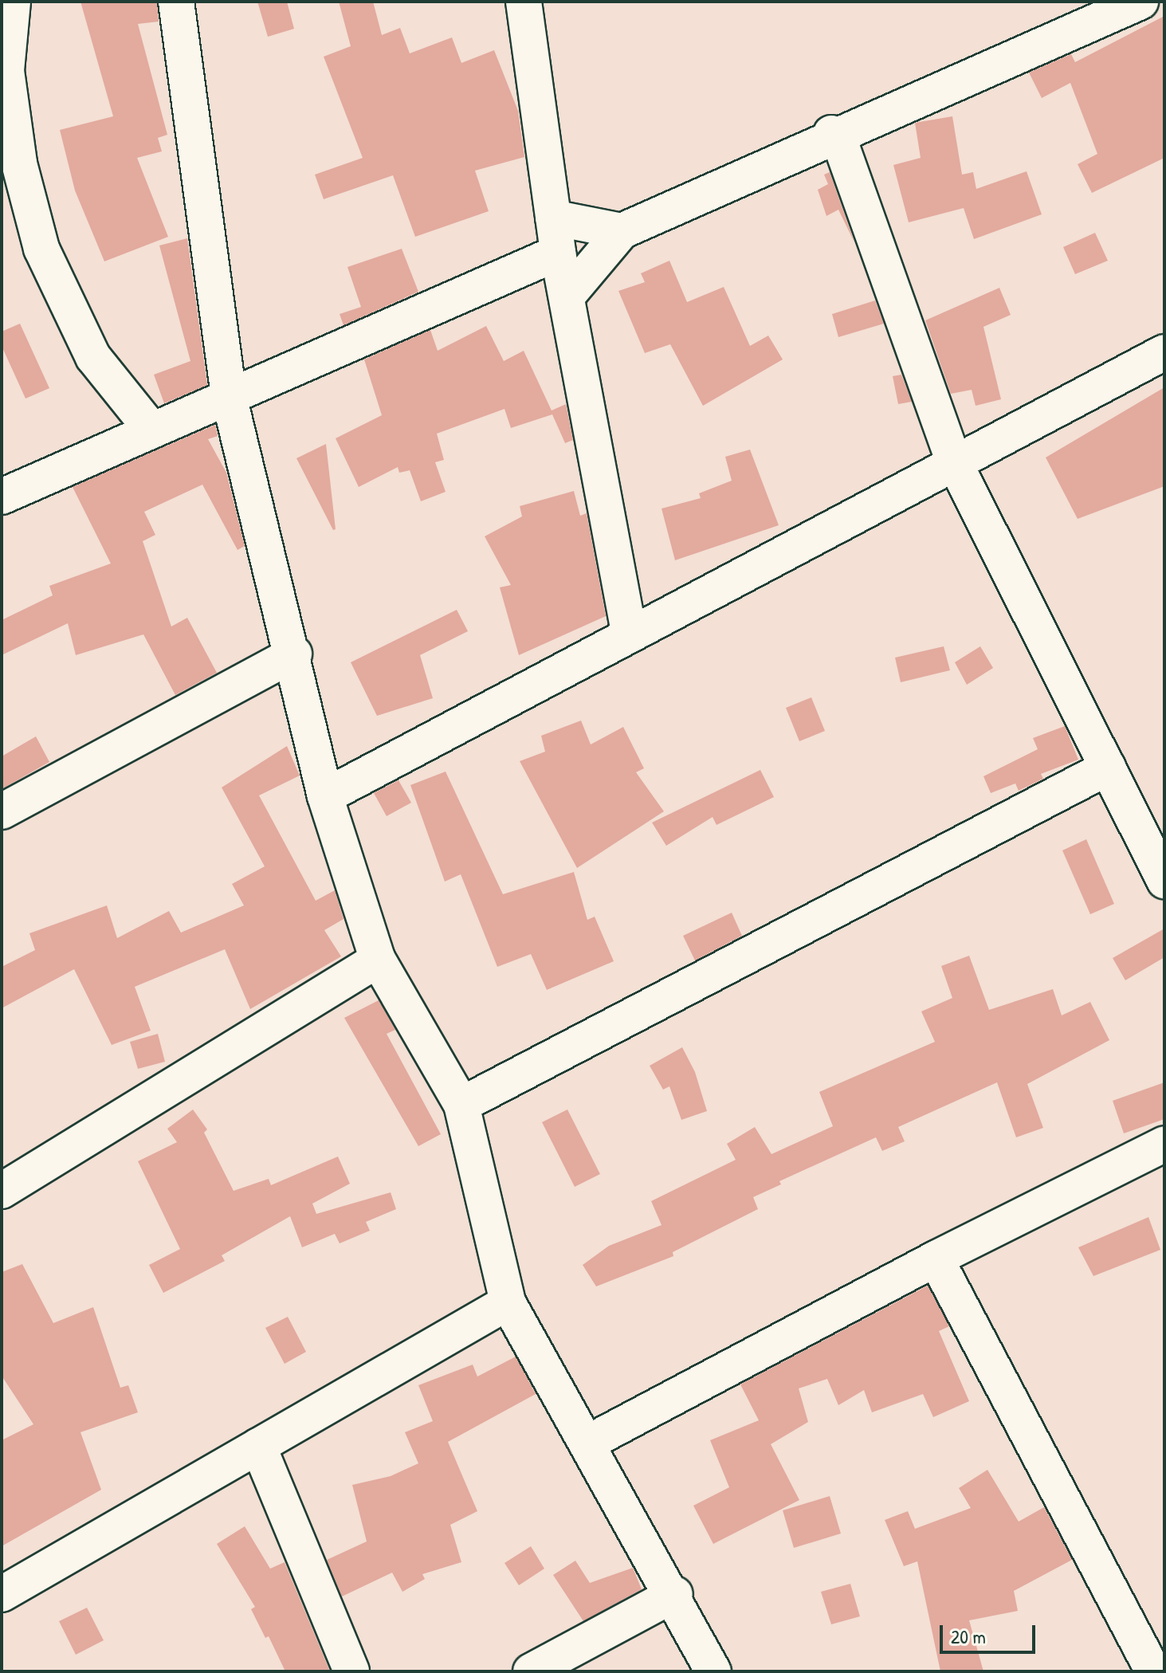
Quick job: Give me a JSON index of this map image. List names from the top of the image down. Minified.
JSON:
{"scale_bar":"20 m"}
